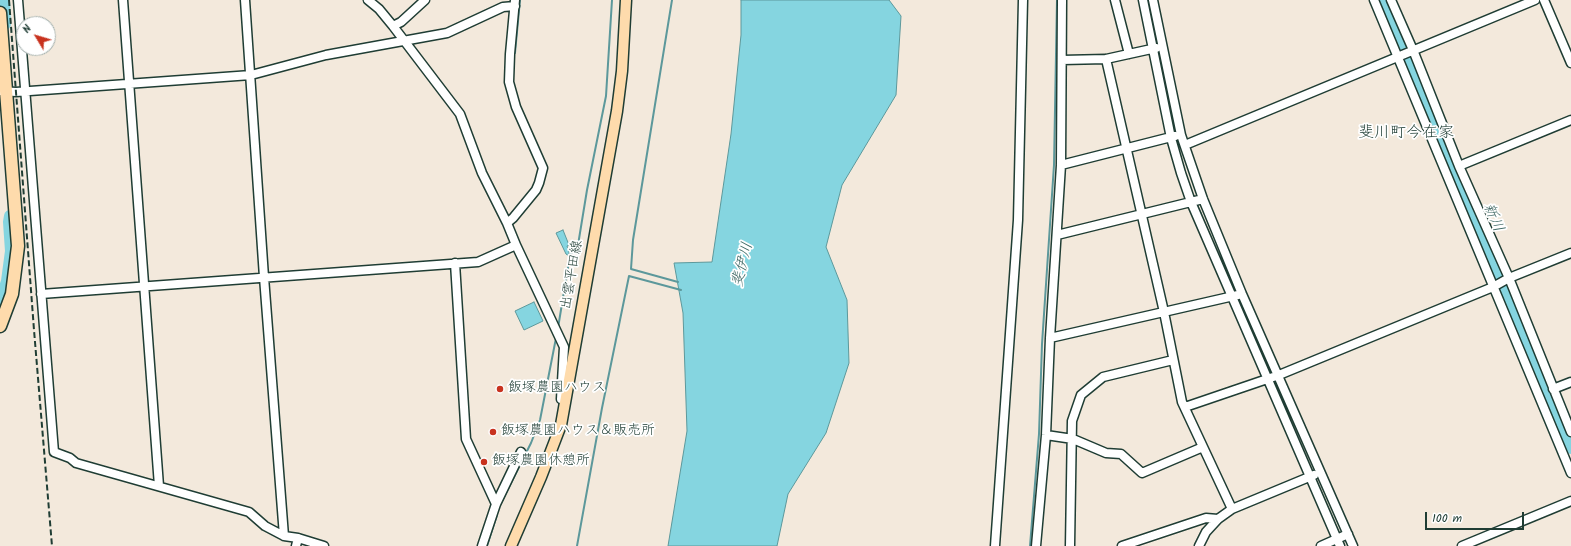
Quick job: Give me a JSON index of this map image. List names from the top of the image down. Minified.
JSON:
{"streets":{"main road":["出雲平田線"]},"districts":["斐川町今在家"],"water":["新川","斐伊川"],"places":["飯塚農園ハウス","飯塚農園ハウス＆販売所","飯塚農園休憩所"],"scale_bar":"100 m","north":"top left"}
